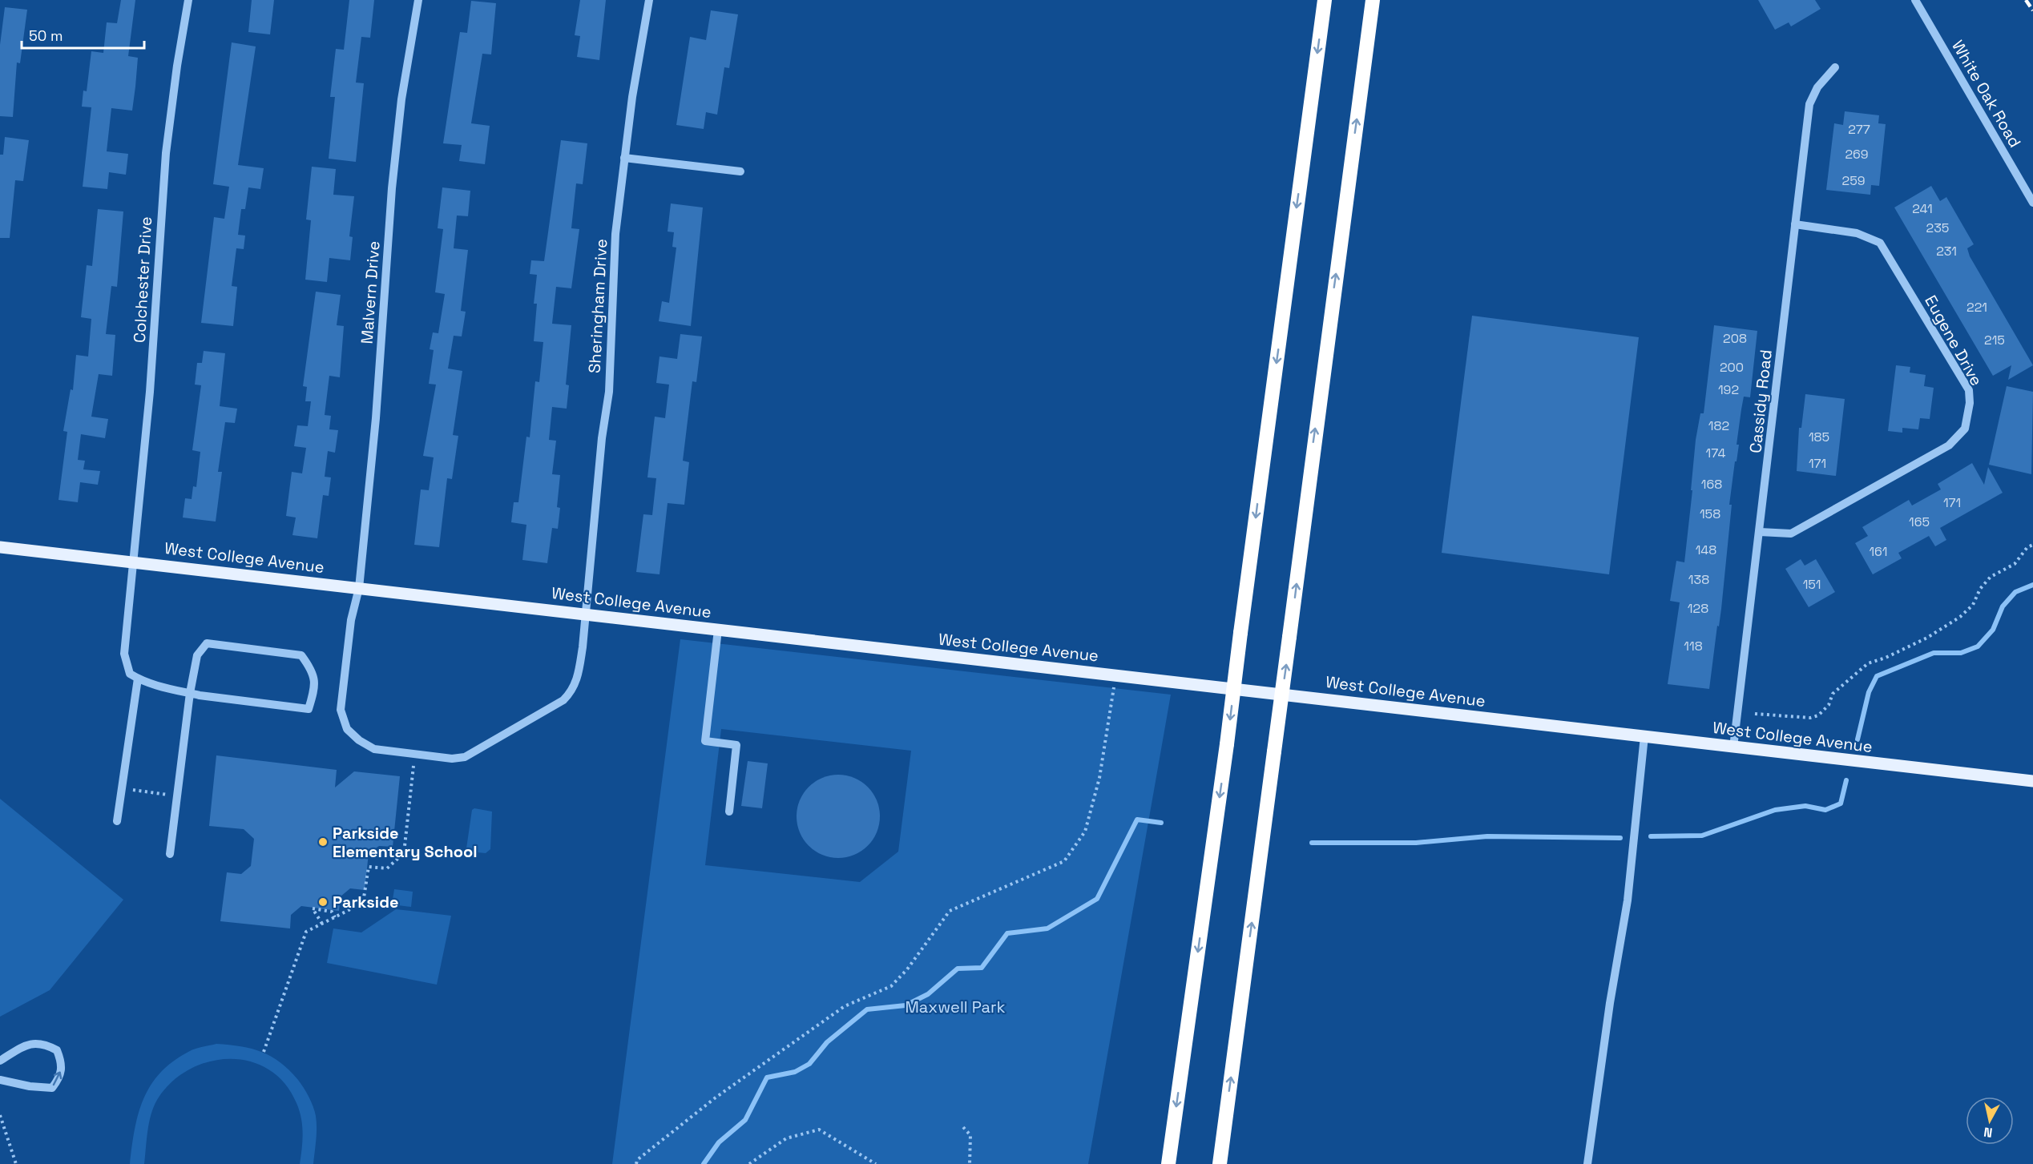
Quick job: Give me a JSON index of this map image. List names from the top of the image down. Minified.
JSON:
{"streets":{"main road":["West College Avenue"],"street":["White Oak Road","Colchester Drive","Malvern Drive","Sheringham Drive","Eugene Drive","Cassidy Road"]},"crossings":[["Colchester Drive","West College Avenue"],["Malvern Drive","Sheringham Drive"],["Malvern Drive","West College Avenue"],["Sheringham Drive","West College Avenue"],["Eugene Drive","Cassidy Road"],["Cassidy Road","West College Avenue"]],"parks":["Maxwell Park"],"places":["Parkside Elementary School","Parkside"],"house_numbers":["277","269","259","241","235","231","221","208","215","200","192","182","185","174","171","168","171","158","165","148","161","138","151","128","118"],"scale_bar":"50 m","north":"bottom"}
